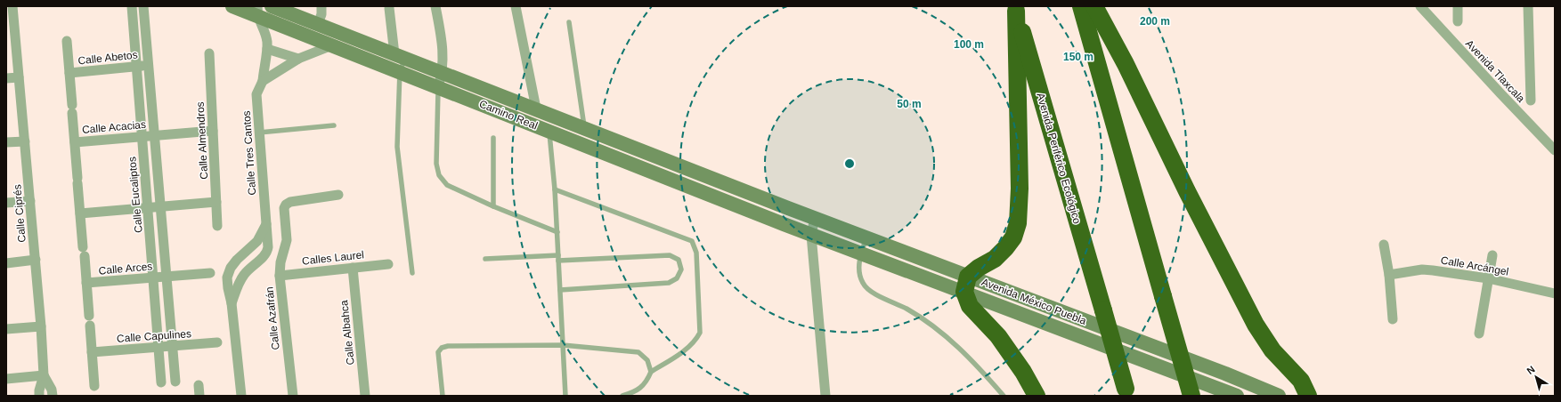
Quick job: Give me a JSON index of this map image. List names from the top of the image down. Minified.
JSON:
{"streets":{"highway":["Avenida Periférico Ecológico"],"street":["Calle Abetos","Avenida Tlaxcala","Camino Real","Calle Acacias","Calle Almendros","Calle Tres Cantos","Calle Eucaliptos","Calle Ciprés","Calles Laurel","Calle Arcángel","Calle Arces","Avenida México Puebla","Calle Azafrán","Calle Albahca","Calle Capulines"]},"crossings":[["Calle Abetos","Calle Eucaliptos"],["Camino Real","Calle Tres Cantos"],["Camino Real","Avenida México Puebla"],["Calle Acacias","Calle Almendros"],["Calle Acacias","Calle Eucaliptos"],["Calle Eucaliptos","Calle Arces"],["Calle Eucaliptos","Calle Capulines"],["Calles Laurel","Calle Azafrán"],["Calles Laurel","Calle Albahca"]],"north":"top left","rings":["200 m","100 m","150 m","50 m"]}
